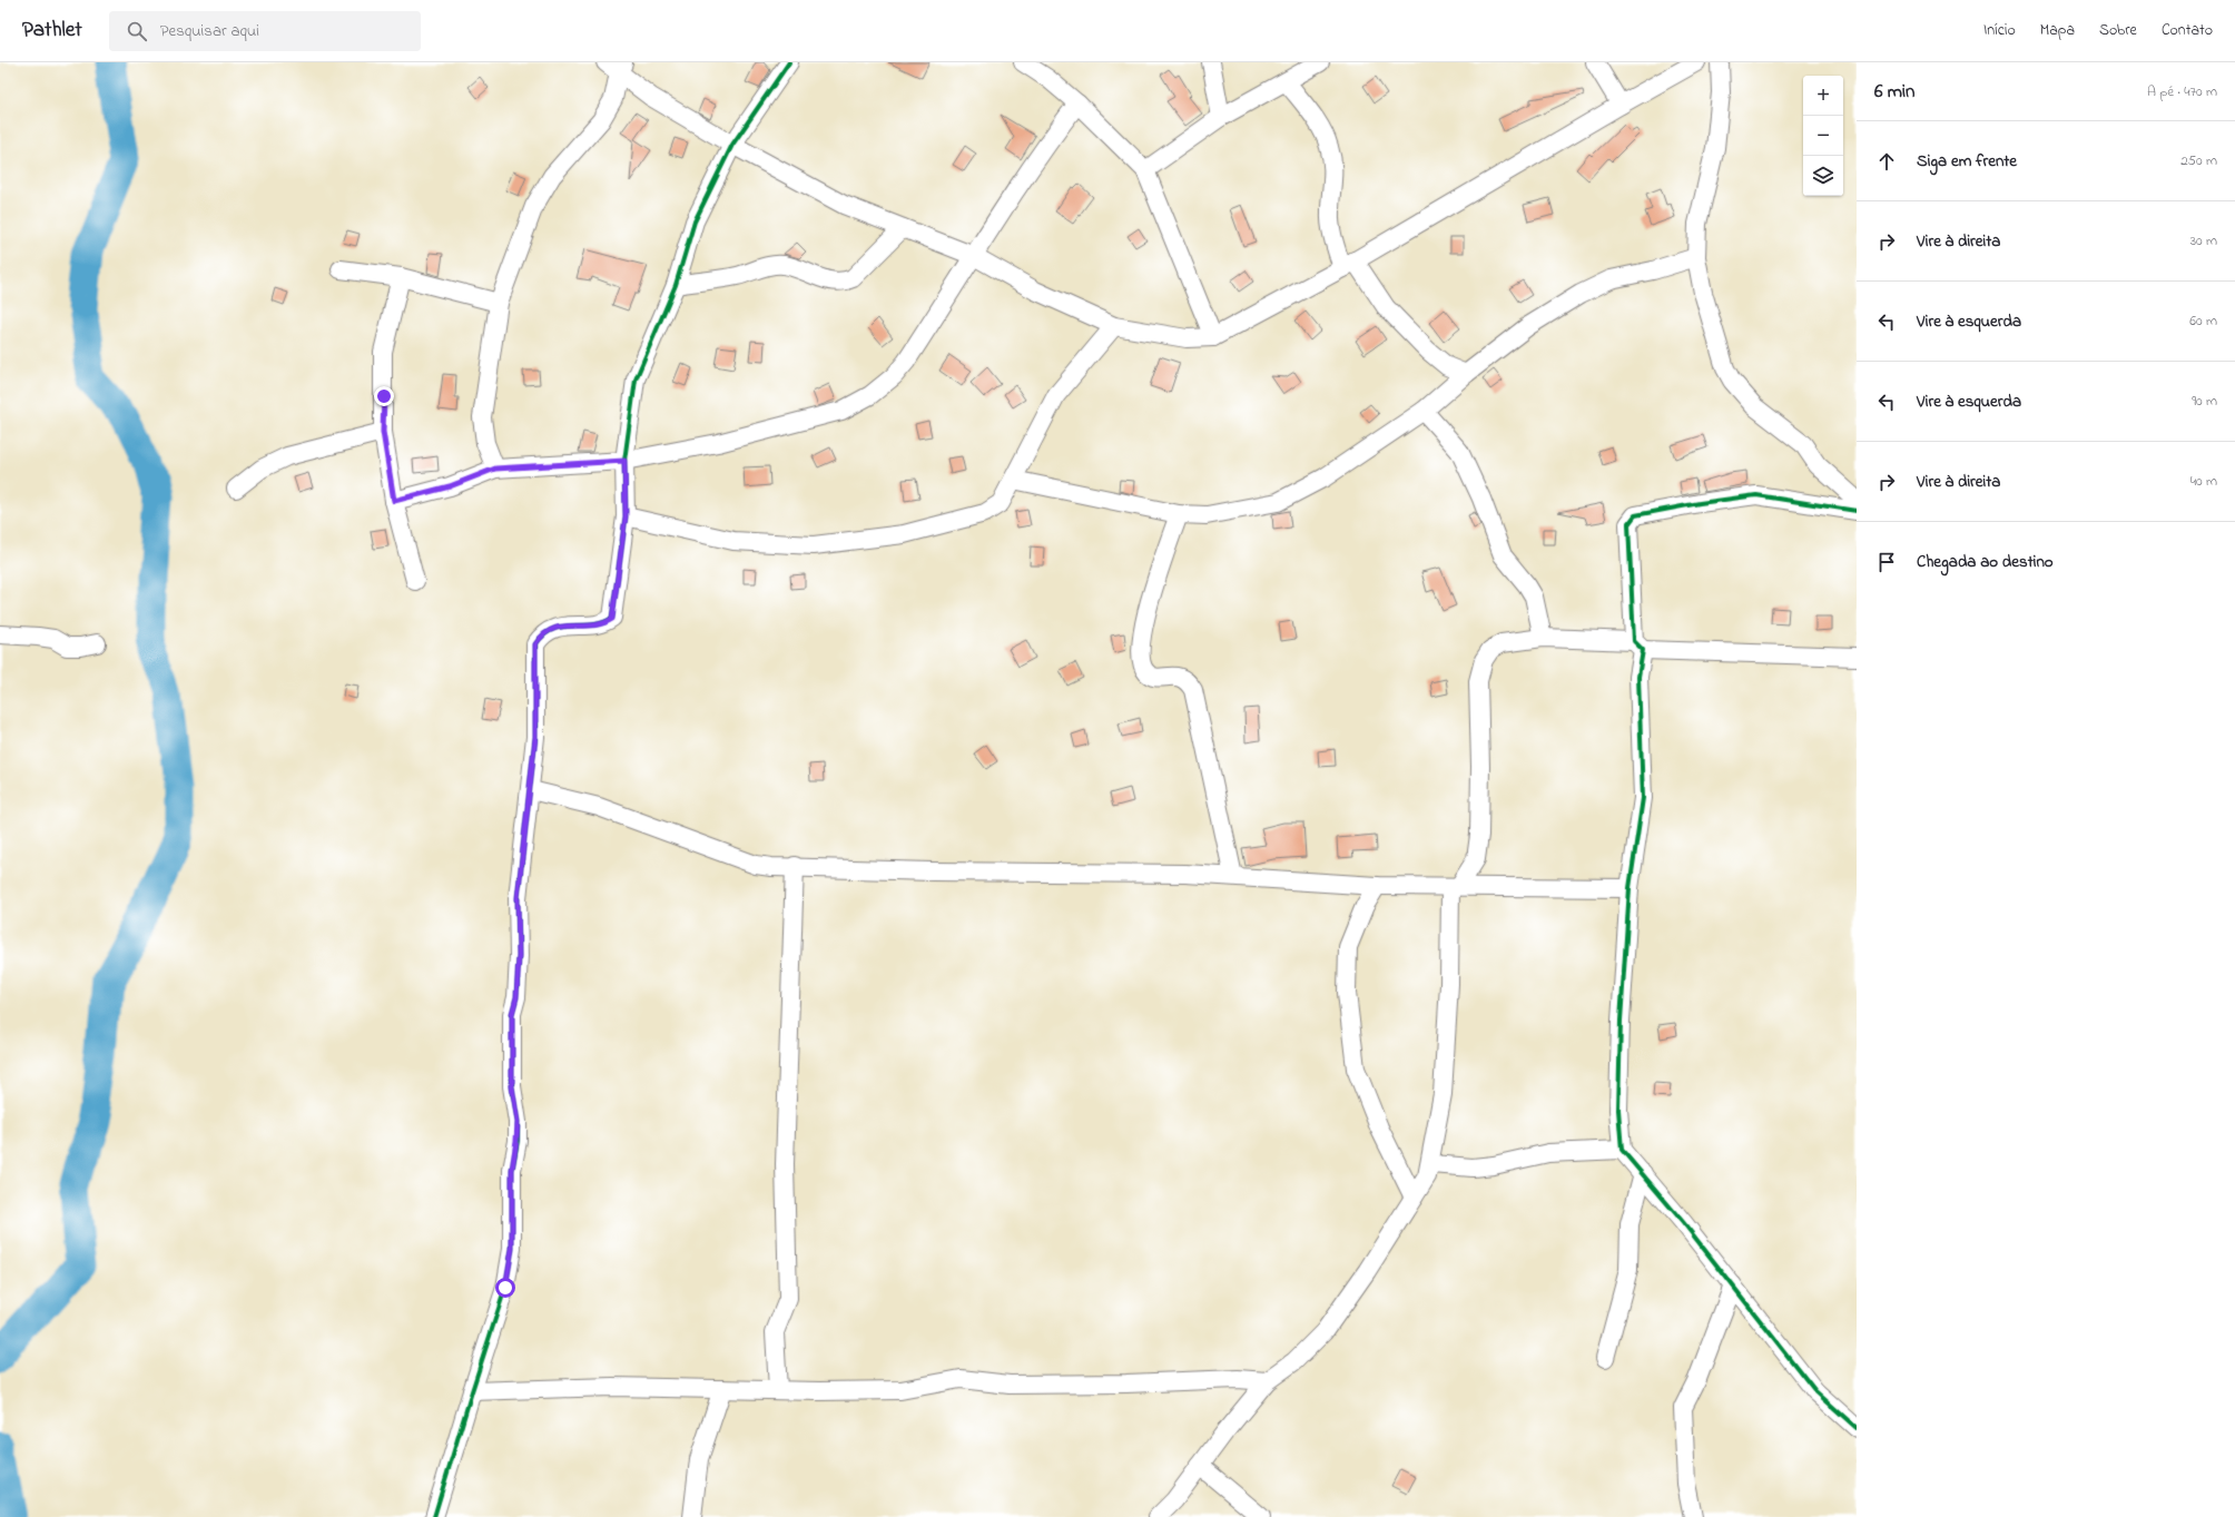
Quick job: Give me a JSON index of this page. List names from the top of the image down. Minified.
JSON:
{"page":{"header":"Pathlet","search":"Pesquisar aqui","nav":["Início","Mapa","Sobre","Contato"],"heading":["6 min","A pé · 470 m"],"map_buttons":["+","−"],"list":[["Siga em frente","250 m"],["Vire à direita","30 m"],["Vire à esquerda","60 m"],["Vire à esquerda","90 m"],["Vire à direita","40 m"],"Chegada ao destino"]}}
